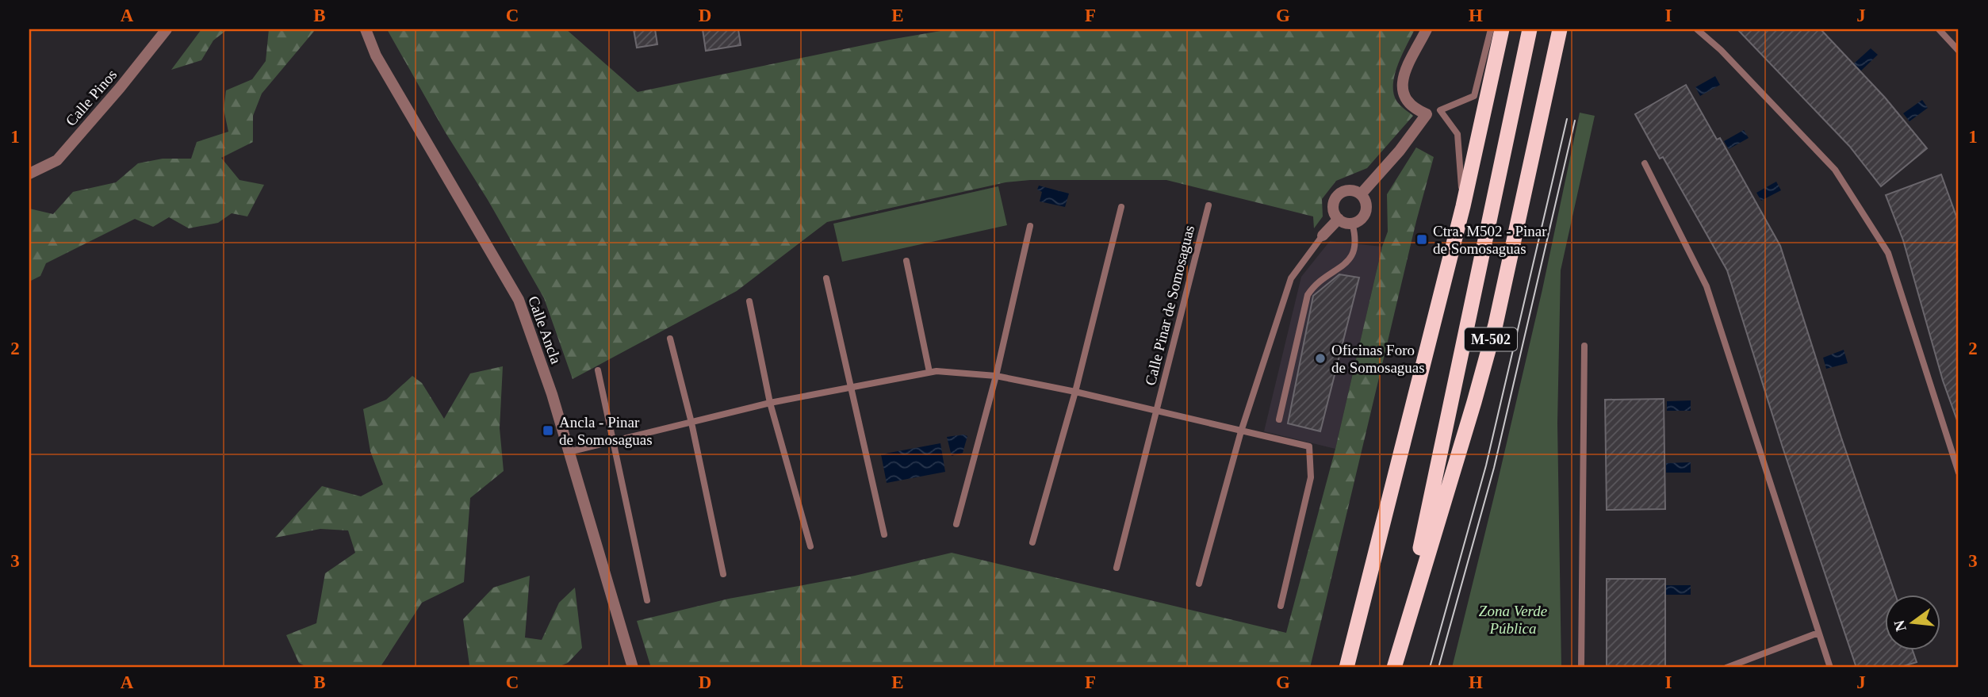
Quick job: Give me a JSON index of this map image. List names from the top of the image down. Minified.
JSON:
{"streets":{"highway":["M-502"],"street":["Calle Pinos","Calle Ancla"],"lane":["Calle Pinar de Somosaguas"]},"parks":["Zona Verde Pública"],"places":{"transit":["Ctra. M502 - Pinar de Somosaguas","Ancla - Pinar de Somosaguas"],"other":["Oficinas Foro de Somosaguas"]},"north":"left","grid":{"columns":["A","B","C","D","E","F","G","H","I","J"],"rows":["1","2","3"]}}
